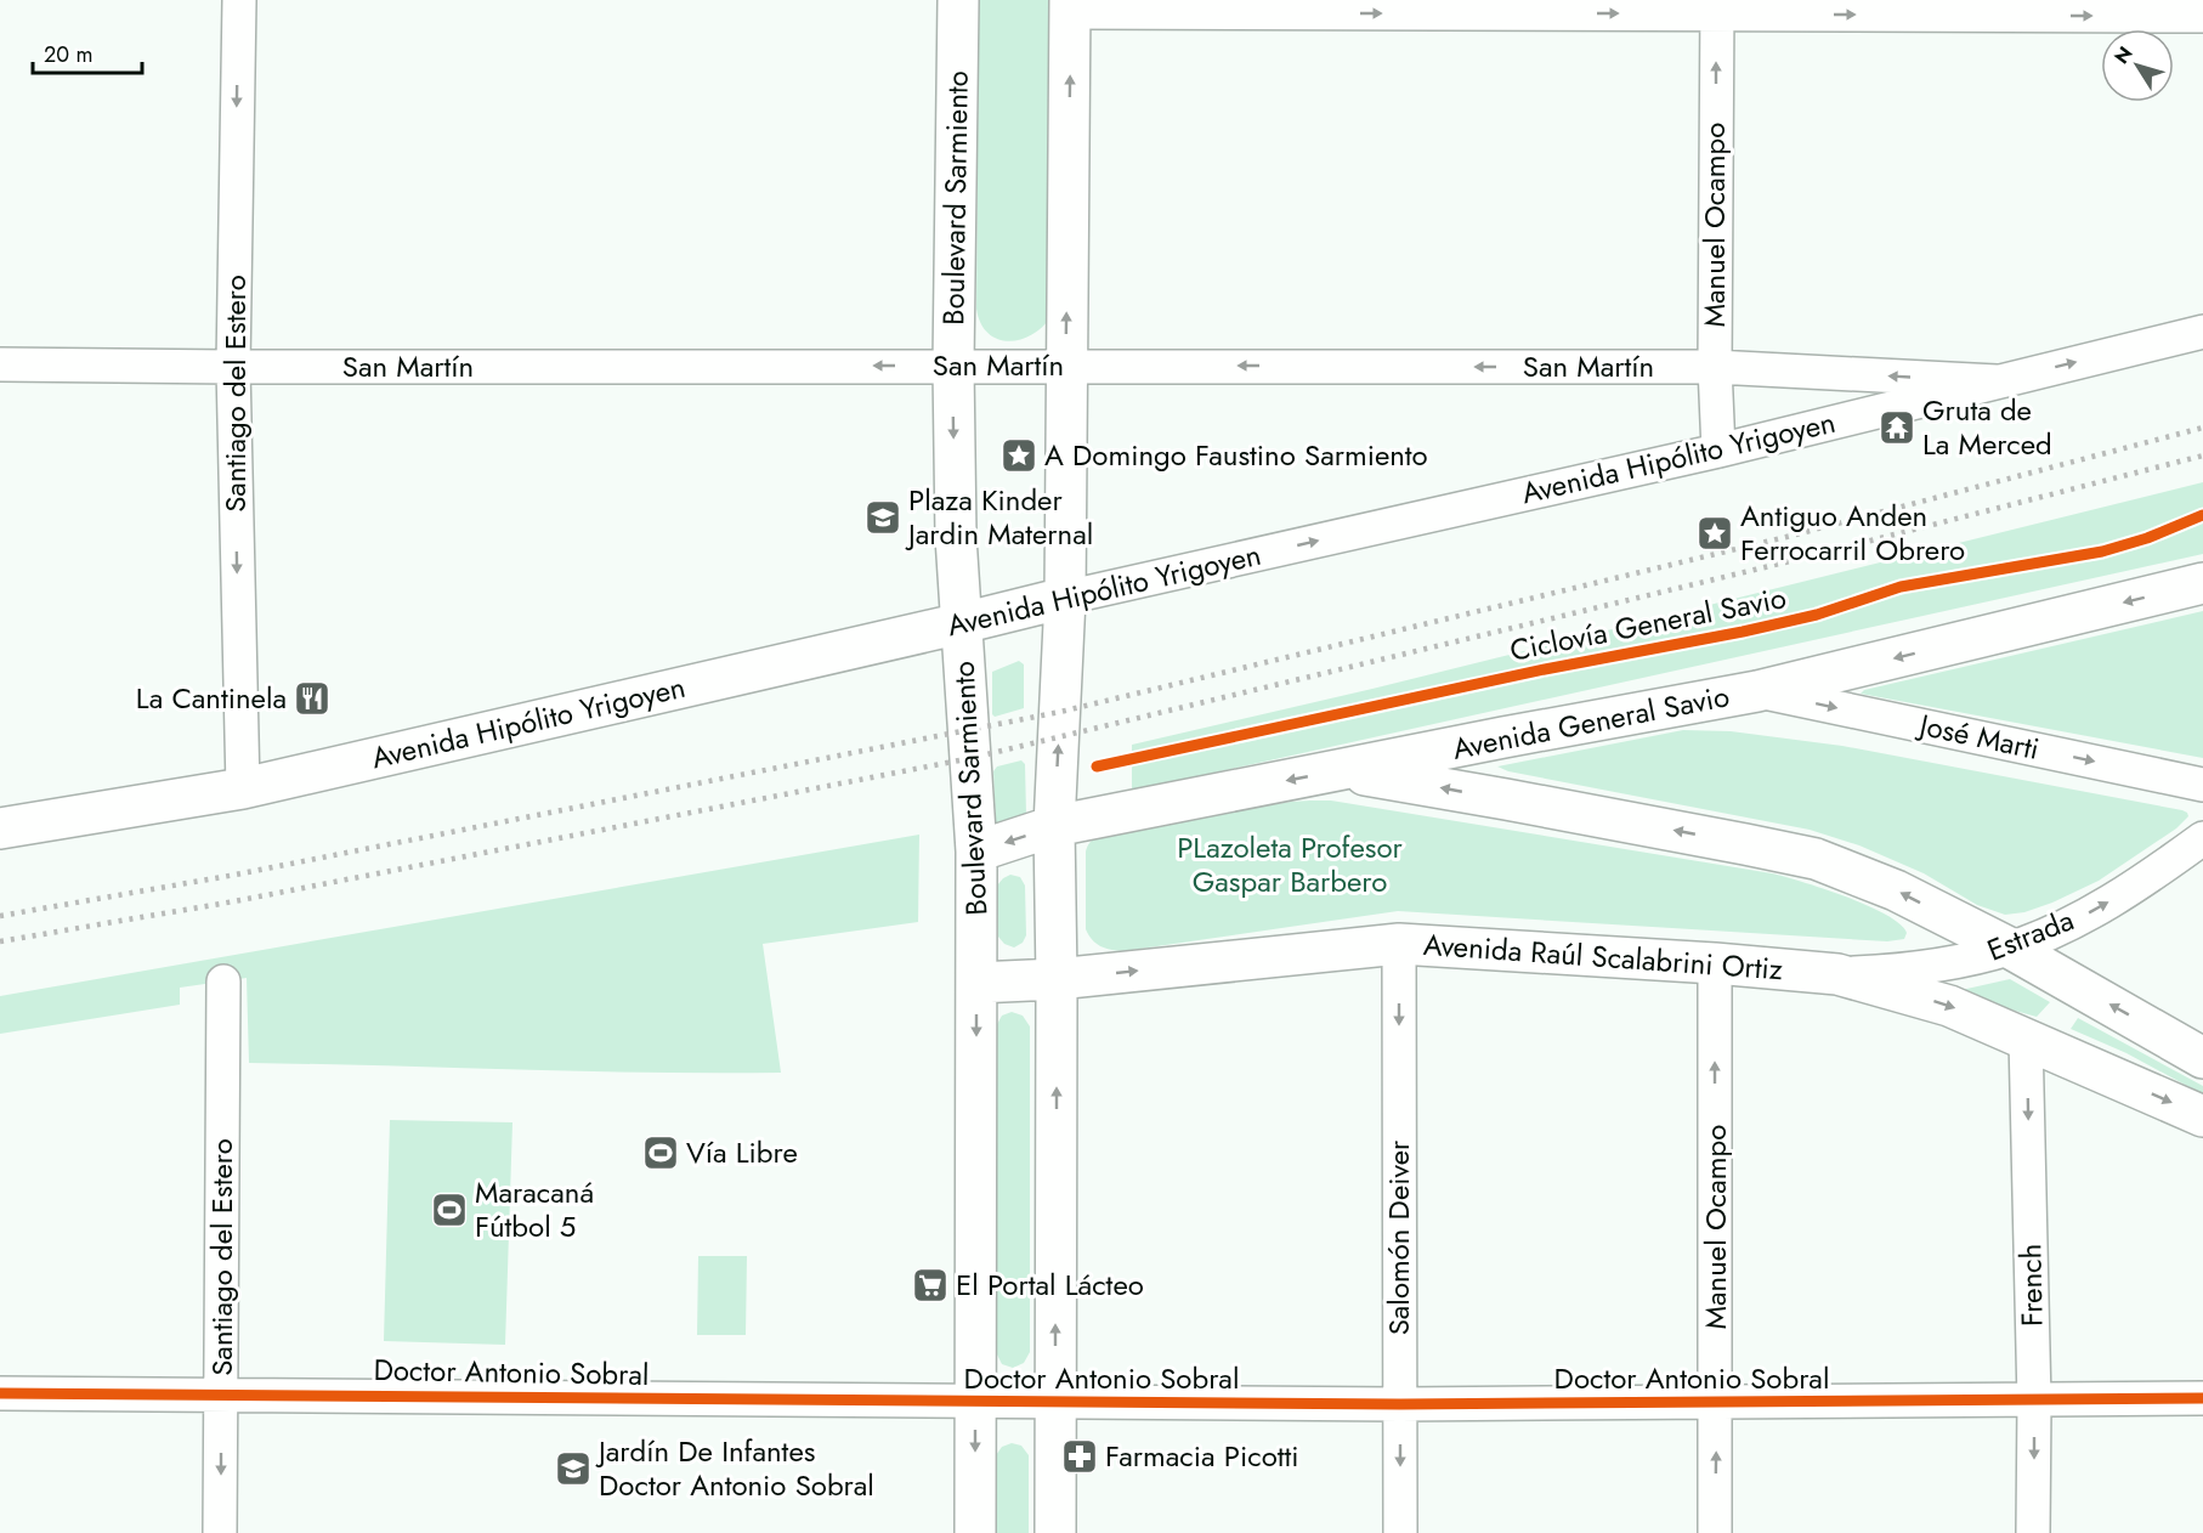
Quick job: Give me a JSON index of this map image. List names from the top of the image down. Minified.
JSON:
{"streets":{"main road":["Boulevard Sarmiento","Avenida Hipólito Yrigoyen","Avenida General Savio","Avenida Raúl Scalabrini Ortiz"],"street":["Manuel Ocampo","San Martín","Santiago del Estero","José Marti","Estrada","Salomón Deiver","French","Doctor Antonio Sobral"],"cycle path":["Ciclovía General Savio"]},"crossings":[["Boulevard Sarmiento","San Martín"],["Boulevard Sarmiento","Avenida Hipólito Yrigoyen"],["Boulevard Sarmiento","Avenida General Savio"],["Boulevard Sarmiento","Avenida Raúl Scalabrini Ortiz"],["Boulevard Sarmiento","Doctor Antonio Sobral"],["Manuel Ocampo","San Martín"],["Manuel Ocampo","Avenida Hipólito Yrigoyen"],["Manuel Ocampo","Avenida Raúl Scalabrini Ortiz"],["Manuel Ocampo","Doctor Antonio Sobral"],["San Martín","Santiago del Estero"],["San Martín","Avenida Hipólito Yrigoyen"],["Santiago del Estero","Avenida Hipólito Yrigoyen"],["Santiago del Estero","Doctor Antonio Sobral"],["Avenida General Savio","José Marti"],["Estrada","Avenida Raúl Scalabrini Ortiz"],["Avenida Raúl Scalabrini Ortiz","Salomón Deiver"],["Avenida Raúl Scalabrini Ortiz","French"],["Salomón Deiver","Doctor Antonio Sobral"],["French","Doctor Antonio Sobral"]],"one_way":["Manuel Ocampo","San Martín","Santiago del Estero","Avenida Hipólito Yrigoyen","Avenida General Savio","José Marti","Estrada","Salomón Deiver","French"],"parks":["PLazoleta Profesor Gaspar Barbero"],"places":{"temple":["Gruta de La Merced"],"place":["A Domingo Faustino Sarmiento","Antiguo Anden Ferrocarril Obrero"],"school or university":["Plaza Kinder Jardin Maternal","Jardín De Infantes Doctor Antonio Sobral"],"restaurant":["La Cantinela"],"sports":["Vía Libre","Maracaná Fútbol 5"],"supermarket":["El Portal Lácteo"],"pharmacy":["Farmacia Picotti"]},"scale_bar":"20 m","north":"top left"}
